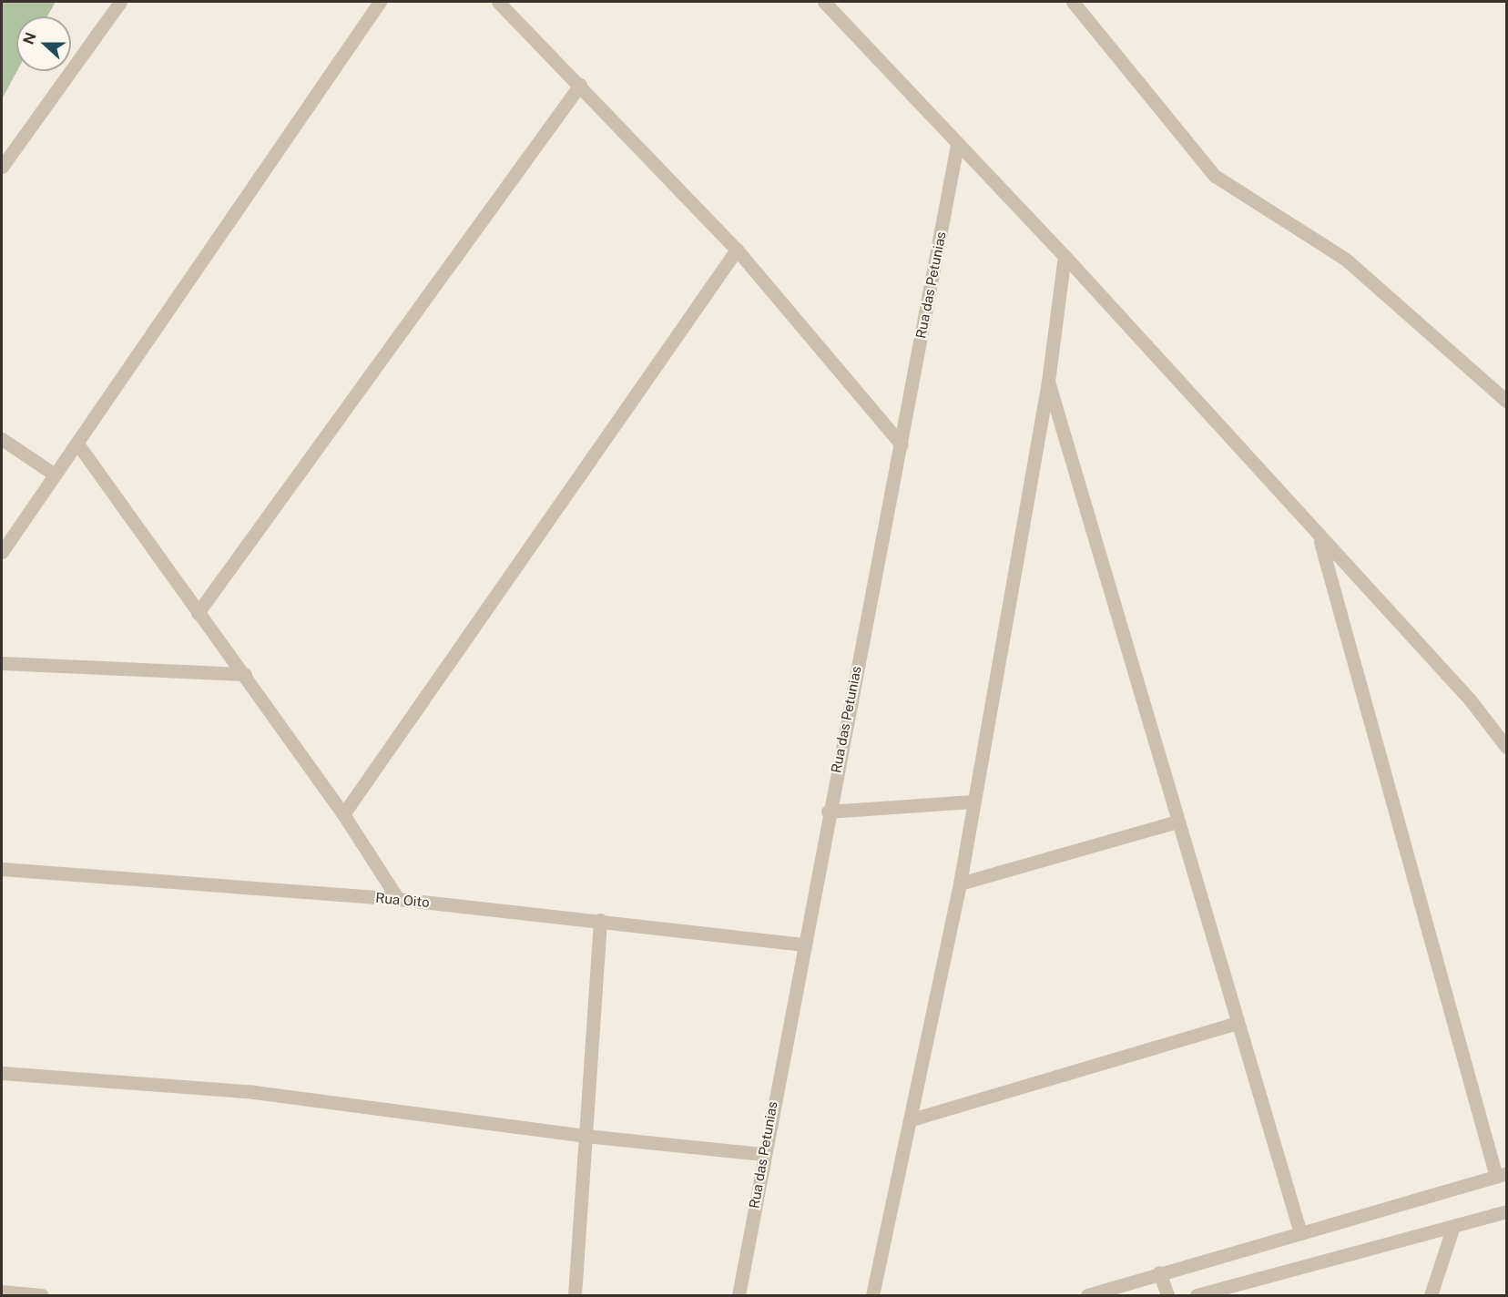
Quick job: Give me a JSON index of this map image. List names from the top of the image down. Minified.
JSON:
{"streets":{"street":["Rua das Petunias","Rua Oito"]},"crossings":[["Rua das Petunias","Rua Oito"]],"north":"left"}
